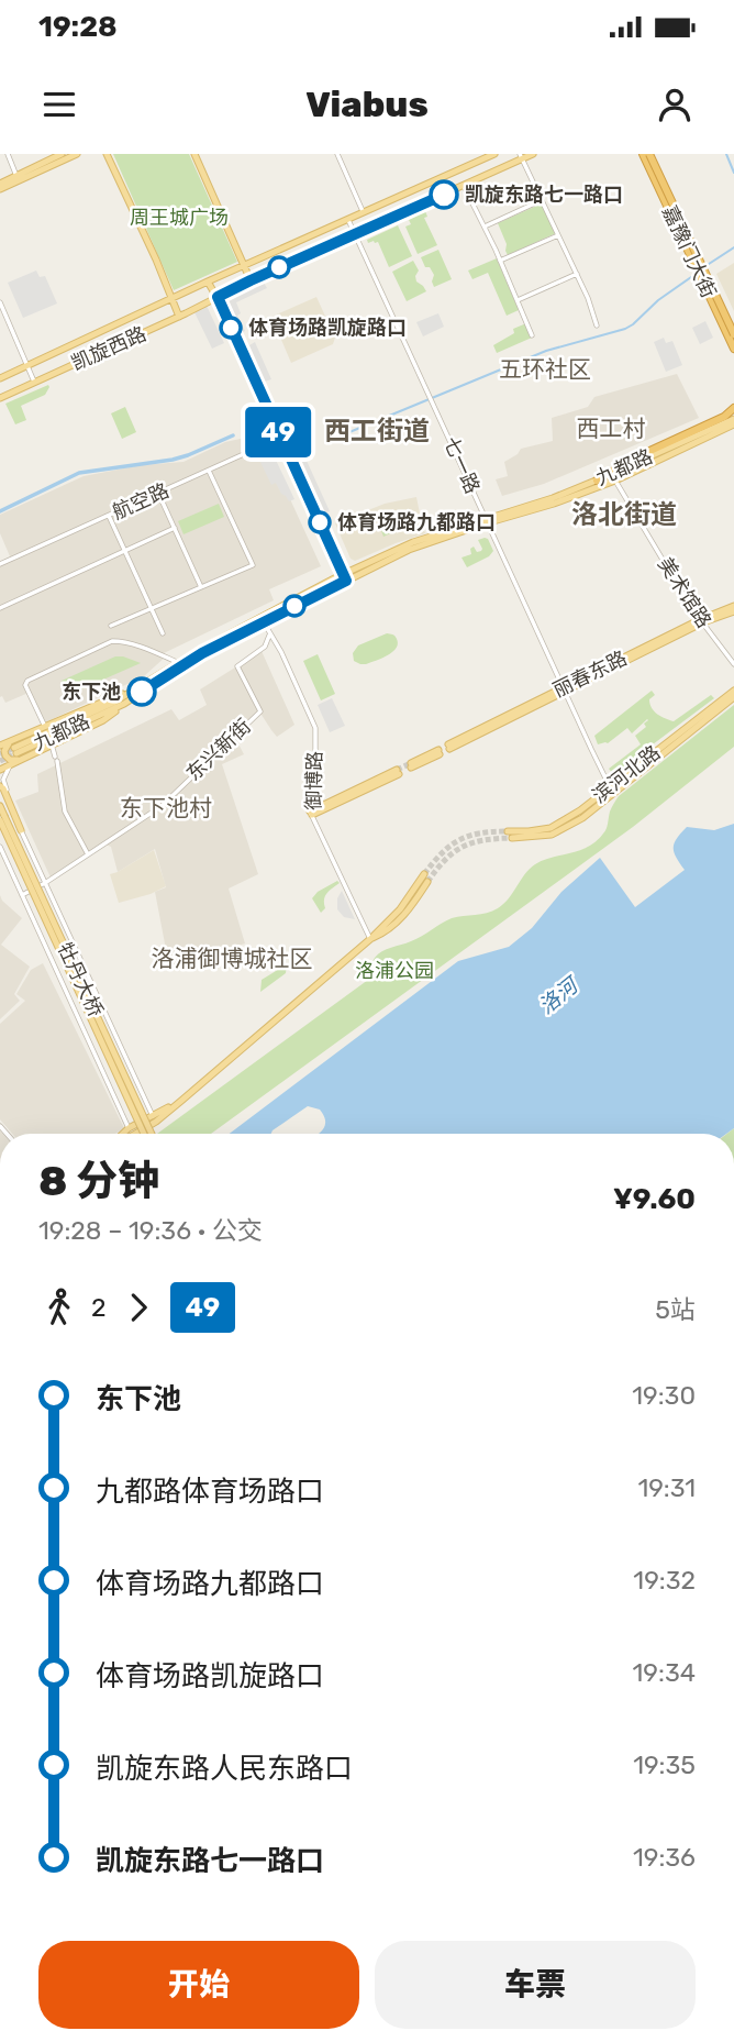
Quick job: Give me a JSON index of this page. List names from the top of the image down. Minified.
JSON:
{"streets":{"highway":["嘉豫门大街"],"main road":["凯旋西路","九都路","丽春东路","滨河北路","牡丹大桥"],"street":["七一路","航空路","美术馆路","东兴新街","御博路"]},"crossings":[["凯旋西路","七一路"],["七一路","九都路"],["七一路","丽春东路"],["七一路","滨河北路"],["九都路","美术馆路"],["九都路","御博路"],["美术馆路","丽春东路"],["东兴新街","御博路"]],"districts":["五环社区","西工村","西工街道","洛北街道","东下池村","洛浦御博城社区"],"water":["洛河"],"parks":["周王城广场","洛浦公园"],"places":["凯旋东路七一路口","体育场路凯旋路口","体育场路九都路口","东下池"],"lines":["bus line 49"],"page":{"status":"19:28","header":"Viabus","on_map":"49","heading":["8 分钟","19:28 – 19:36 · 公交","¥9.60"],"legs":["2","49","5站"],"list":[{"name":"东下池","value":"19:30"},{"name":"九都路体育场路口","value":"19:31"},{"name":"体育场路九都路口","value":"19:32"},{"name":"体育场路凯旋路口","value":"19:34"},{"name":"凯旋东路人民东路口","value":"19:35"},{"name":"凯旋东路七一路口","value":"19:36"}],"buttons":["开始","车票"]}}
